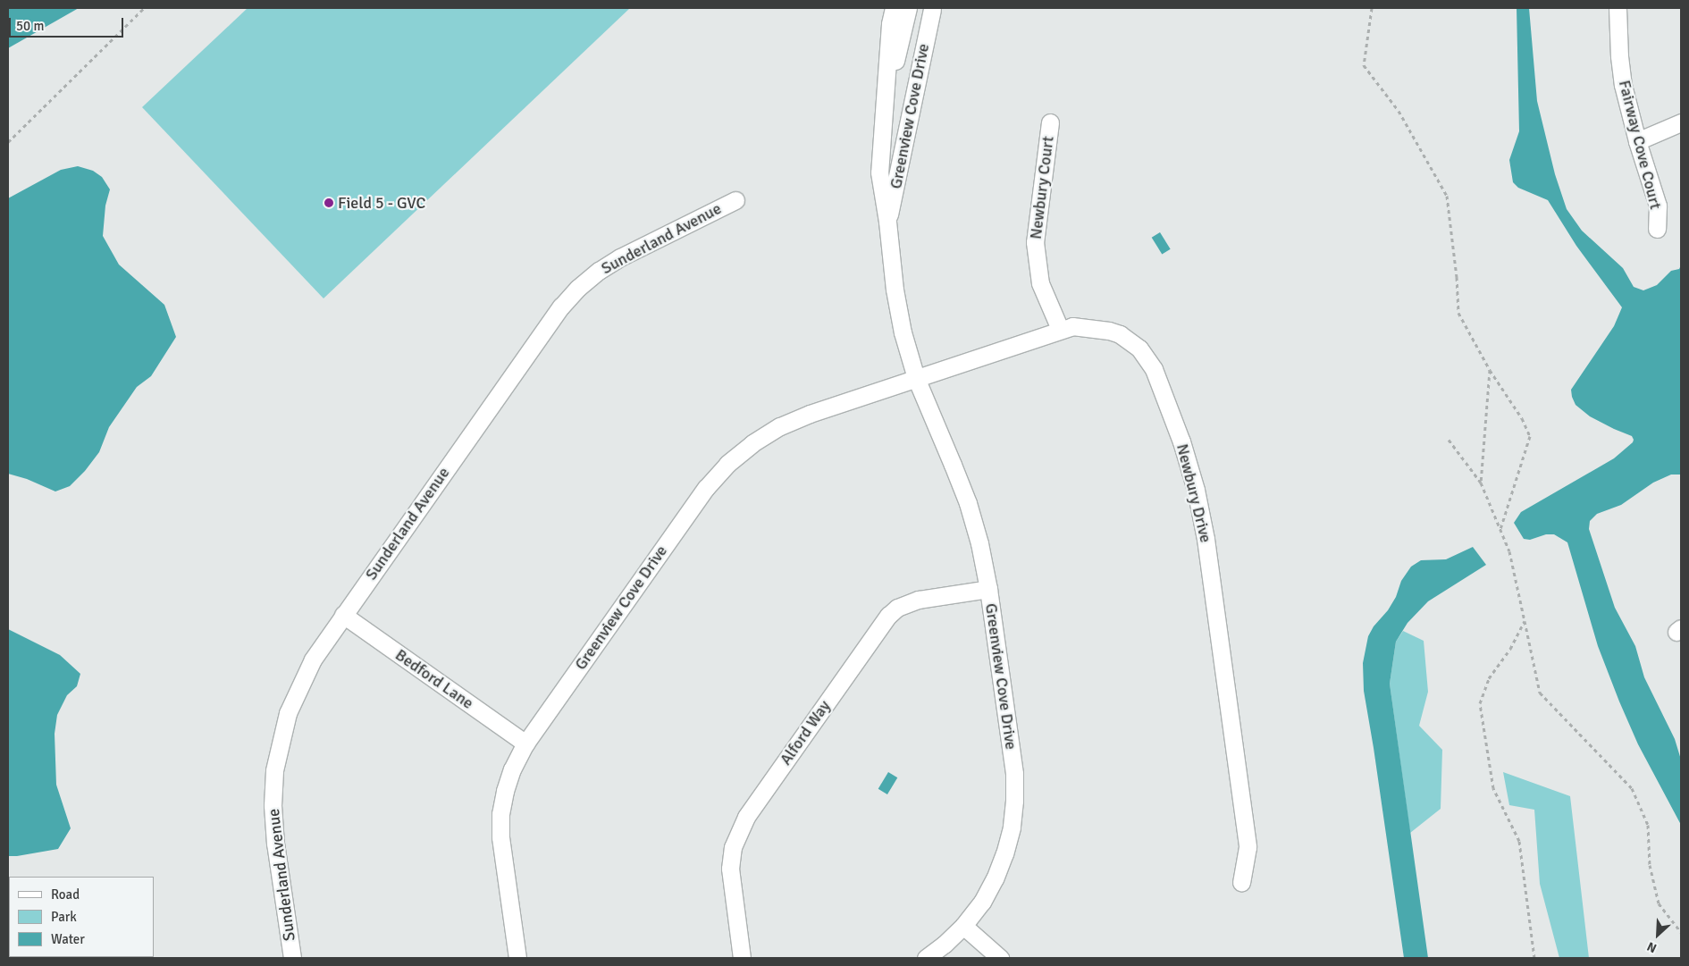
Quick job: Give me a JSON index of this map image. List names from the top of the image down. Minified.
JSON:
{"streets":{"street":["Greenview Cove Drive","Fairway Cove Court","Newbury Court","Sunderland Avenue","Newbury Drive","Bedford Lane","Alford Way"]},"crossings":[["Greenview Cove Drive","Newbury Drive"],["Greenview Cove Drive","Bedford Lane"],["Greenview Cove Drive","Alford Way"],["Newbury Court","Newbury Drive"],["Sunderland Avenue","Bedford Lane"]],"places":["Field 5 - GVC"],"legend":["Road","Park","Water"],"scale_bar":"50 m","north":"bottom left"}
